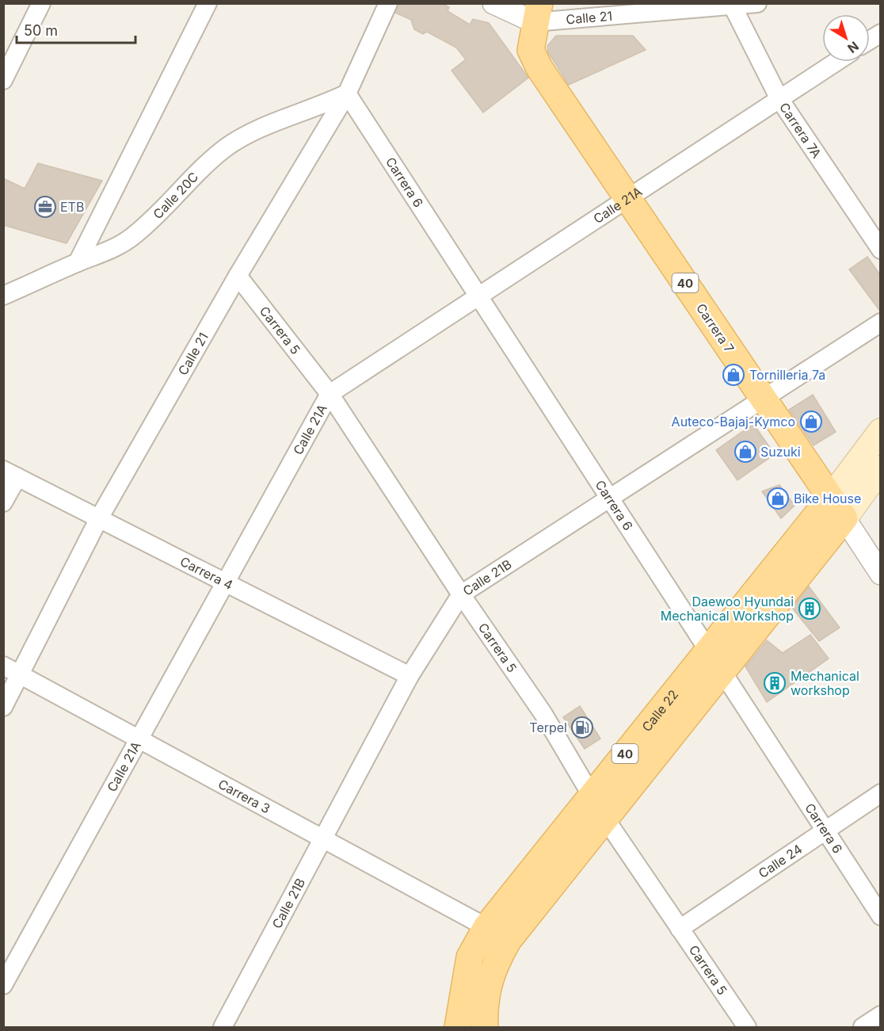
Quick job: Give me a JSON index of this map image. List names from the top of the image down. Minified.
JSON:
{"streets":{"main road":["40","Carrera 7","Calle 22"],"street":["Calle 21","Carrera 7A","Carrera 6","Calle 20C","Calle 21A","Carrera 5","Carrera 4","Calle 21B","Carrera 3","Calle 24"]},"crossings":[["Calle 21","Carrera 7A"],["Calle 21","Carrera 6"],["Calle 21","Calle 20C"],["Calle 21","Carrera 7"],["Calle 21","Carrera 5"],["Calle 21","Carrera 4"],["Calle 21","Carrera 3"],["Carrera 7A","Calle 21A"],["Carrera 6","Calle 20C"],["Carrera 6","Calle 21A"],["Carrera 6","Calle 21B"],["Carrera 6","Calle 22"],["Carrera 6","Calle 24"],["Calle 21A","Carrera 7"],["Calle 21A","Carrera 5"],["Calle 21A","Carrera 4"],["Calle 21A","Carrera 3"],["Carrera 7","Calle 21B"],["Carrera 7","Calle 22"],["Carrera 5","Calle 21B"],["Carrera 5","Calle 22"],["Carrera 5","Calle 24"],["Carrera 4","Calle 21B"],["Calle 21B","Carrera 3"],["Calle 22","Carrera 3"]],"places":{"office":["ETB"],"shop":["Tornilleria 7a","Auteco-Bajaj-Kymco","Suzuki","Bike House"],"building":["Daewoo Hyundai Mechanical Workshop","Mechanical workshop"],"fuel station":["Terpel"]},"scale_bar":"50 m","north":"bottom right"}
